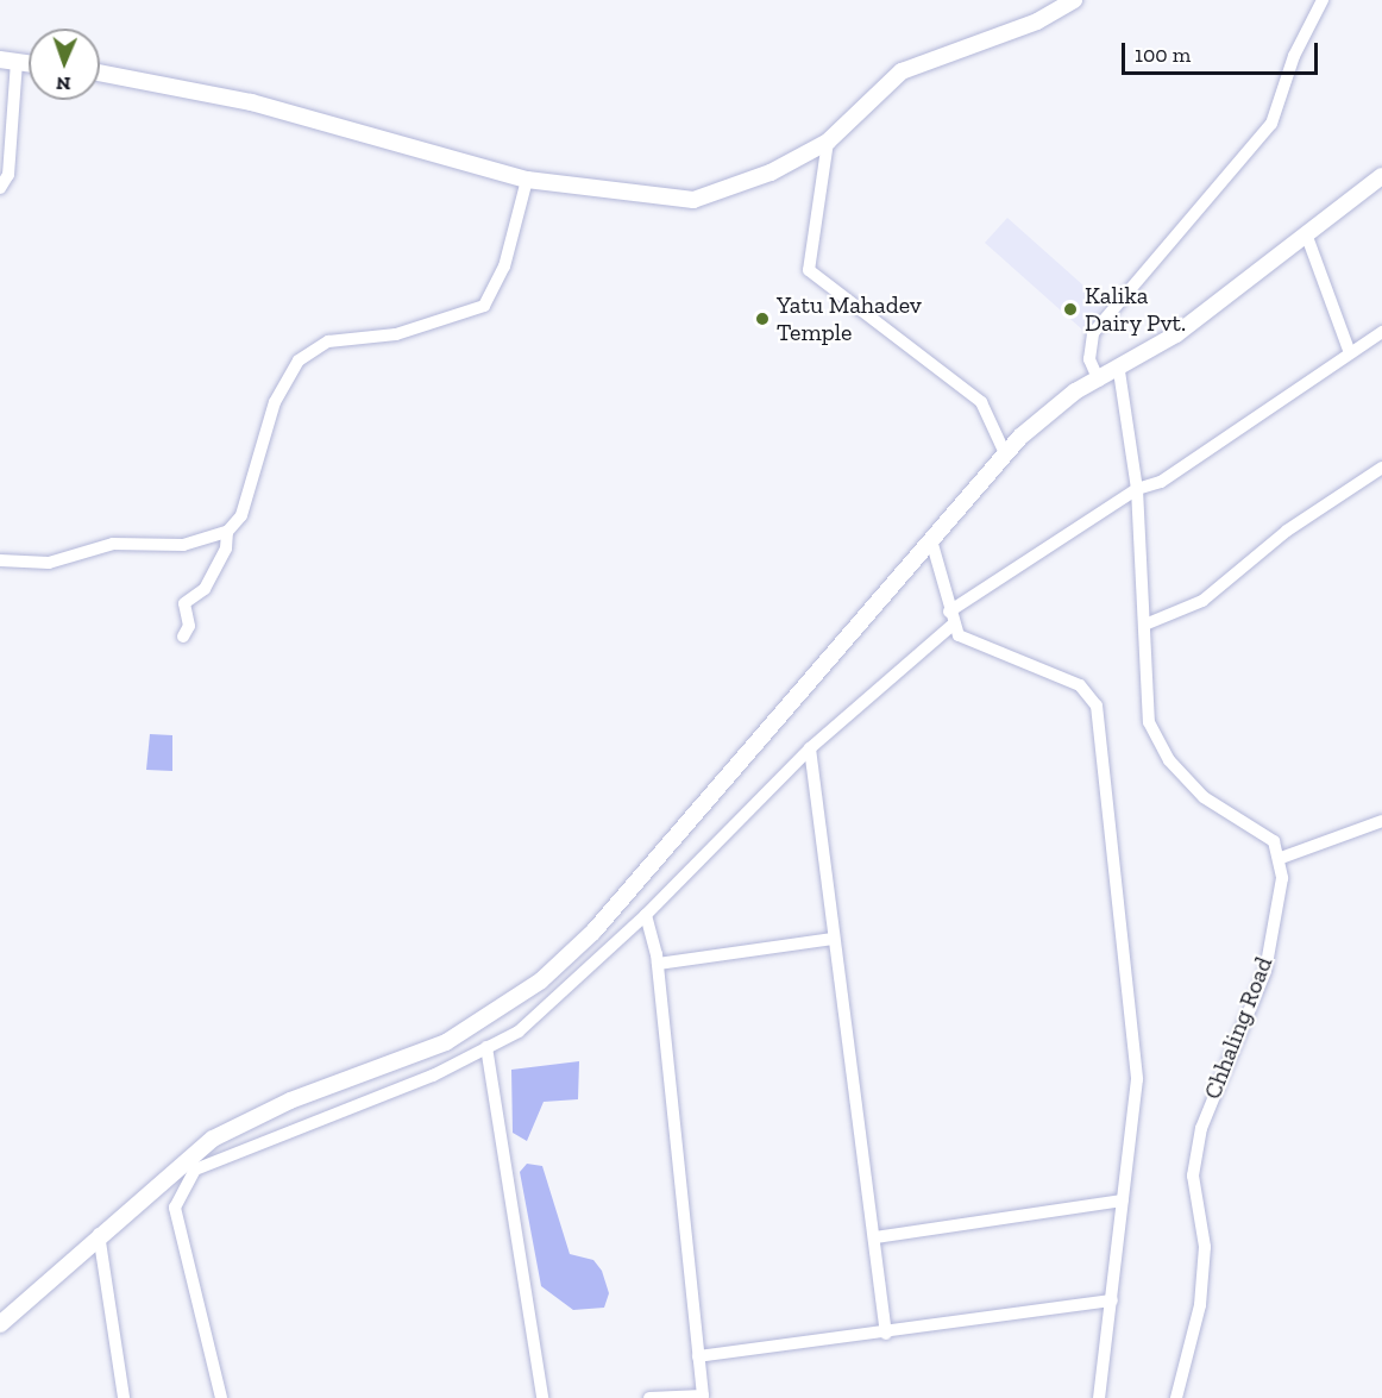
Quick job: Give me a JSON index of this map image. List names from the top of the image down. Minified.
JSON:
{"streets":{"street":["Chhaling Road"]},"places":["Kalika Dairy Pvt.","Yatu Mahadev Temple"],"scale_bar":"100 m","north":"bottom"}
